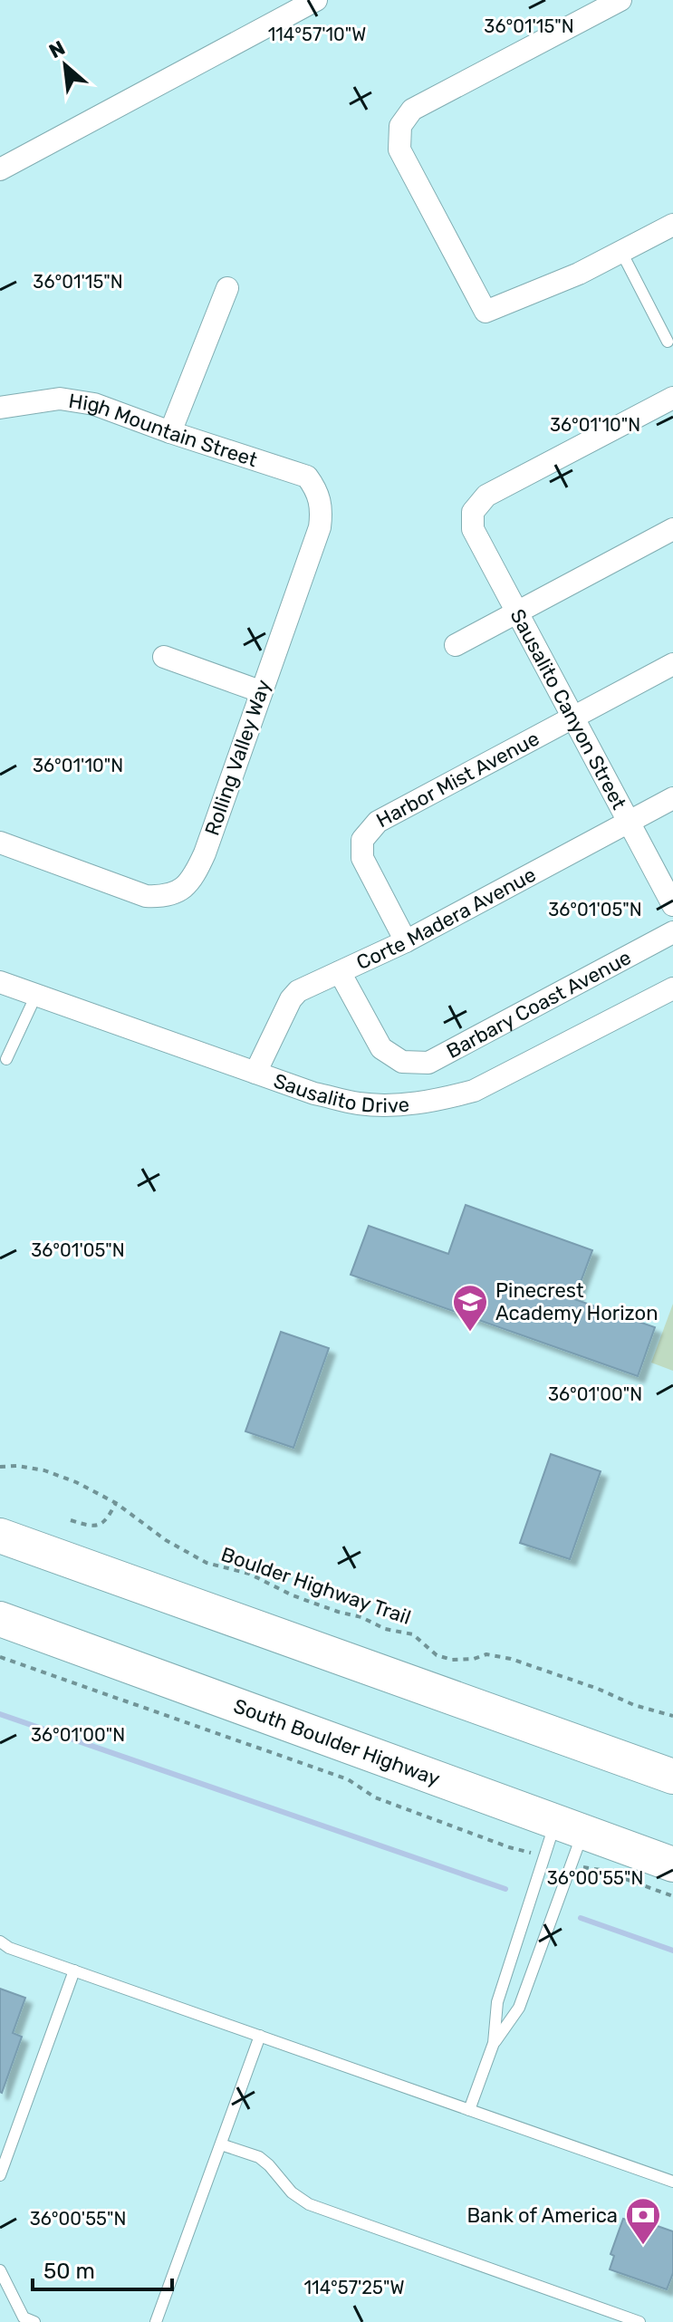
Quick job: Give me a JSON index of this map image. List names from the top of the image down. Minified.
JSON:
{"streets":{"main road":["South Boulder Highway"],"street":["High Mountain Street","Sausalito Canyon Street","Rolling Valley Way","Harbor Mist Avenue","Corte Madera Avenue","Barbary Coast Avenue","Sausalito Drive"],"path":["Boulder Highway Trail"]},"crossings":[["High Mountain Street","Rolling Valley Way"],["Sausalito Canyon Street","Harbor Mist Avenue"],["Sausalito Canyon Street","Corte Madera Avenue"],["Harbor Mist Avenue","Corte Madera Avenue"],["Corte Madera Avenue","Barbary Coast Avenue"],["Corte Madera Avenue","Sausalito Drive"]],"places":{"school or university":["Pinecrest Academy Horizon"],"bank":["Bank of America"]},"scale_bar":"50 m","north":"top left","coordinates":["36°01'15\"N","114°57'10\"W","36°01'10\"N","36°01'05\"N","36°01'00\"N","36°00'55\"N","114°57'25\"W"]}
